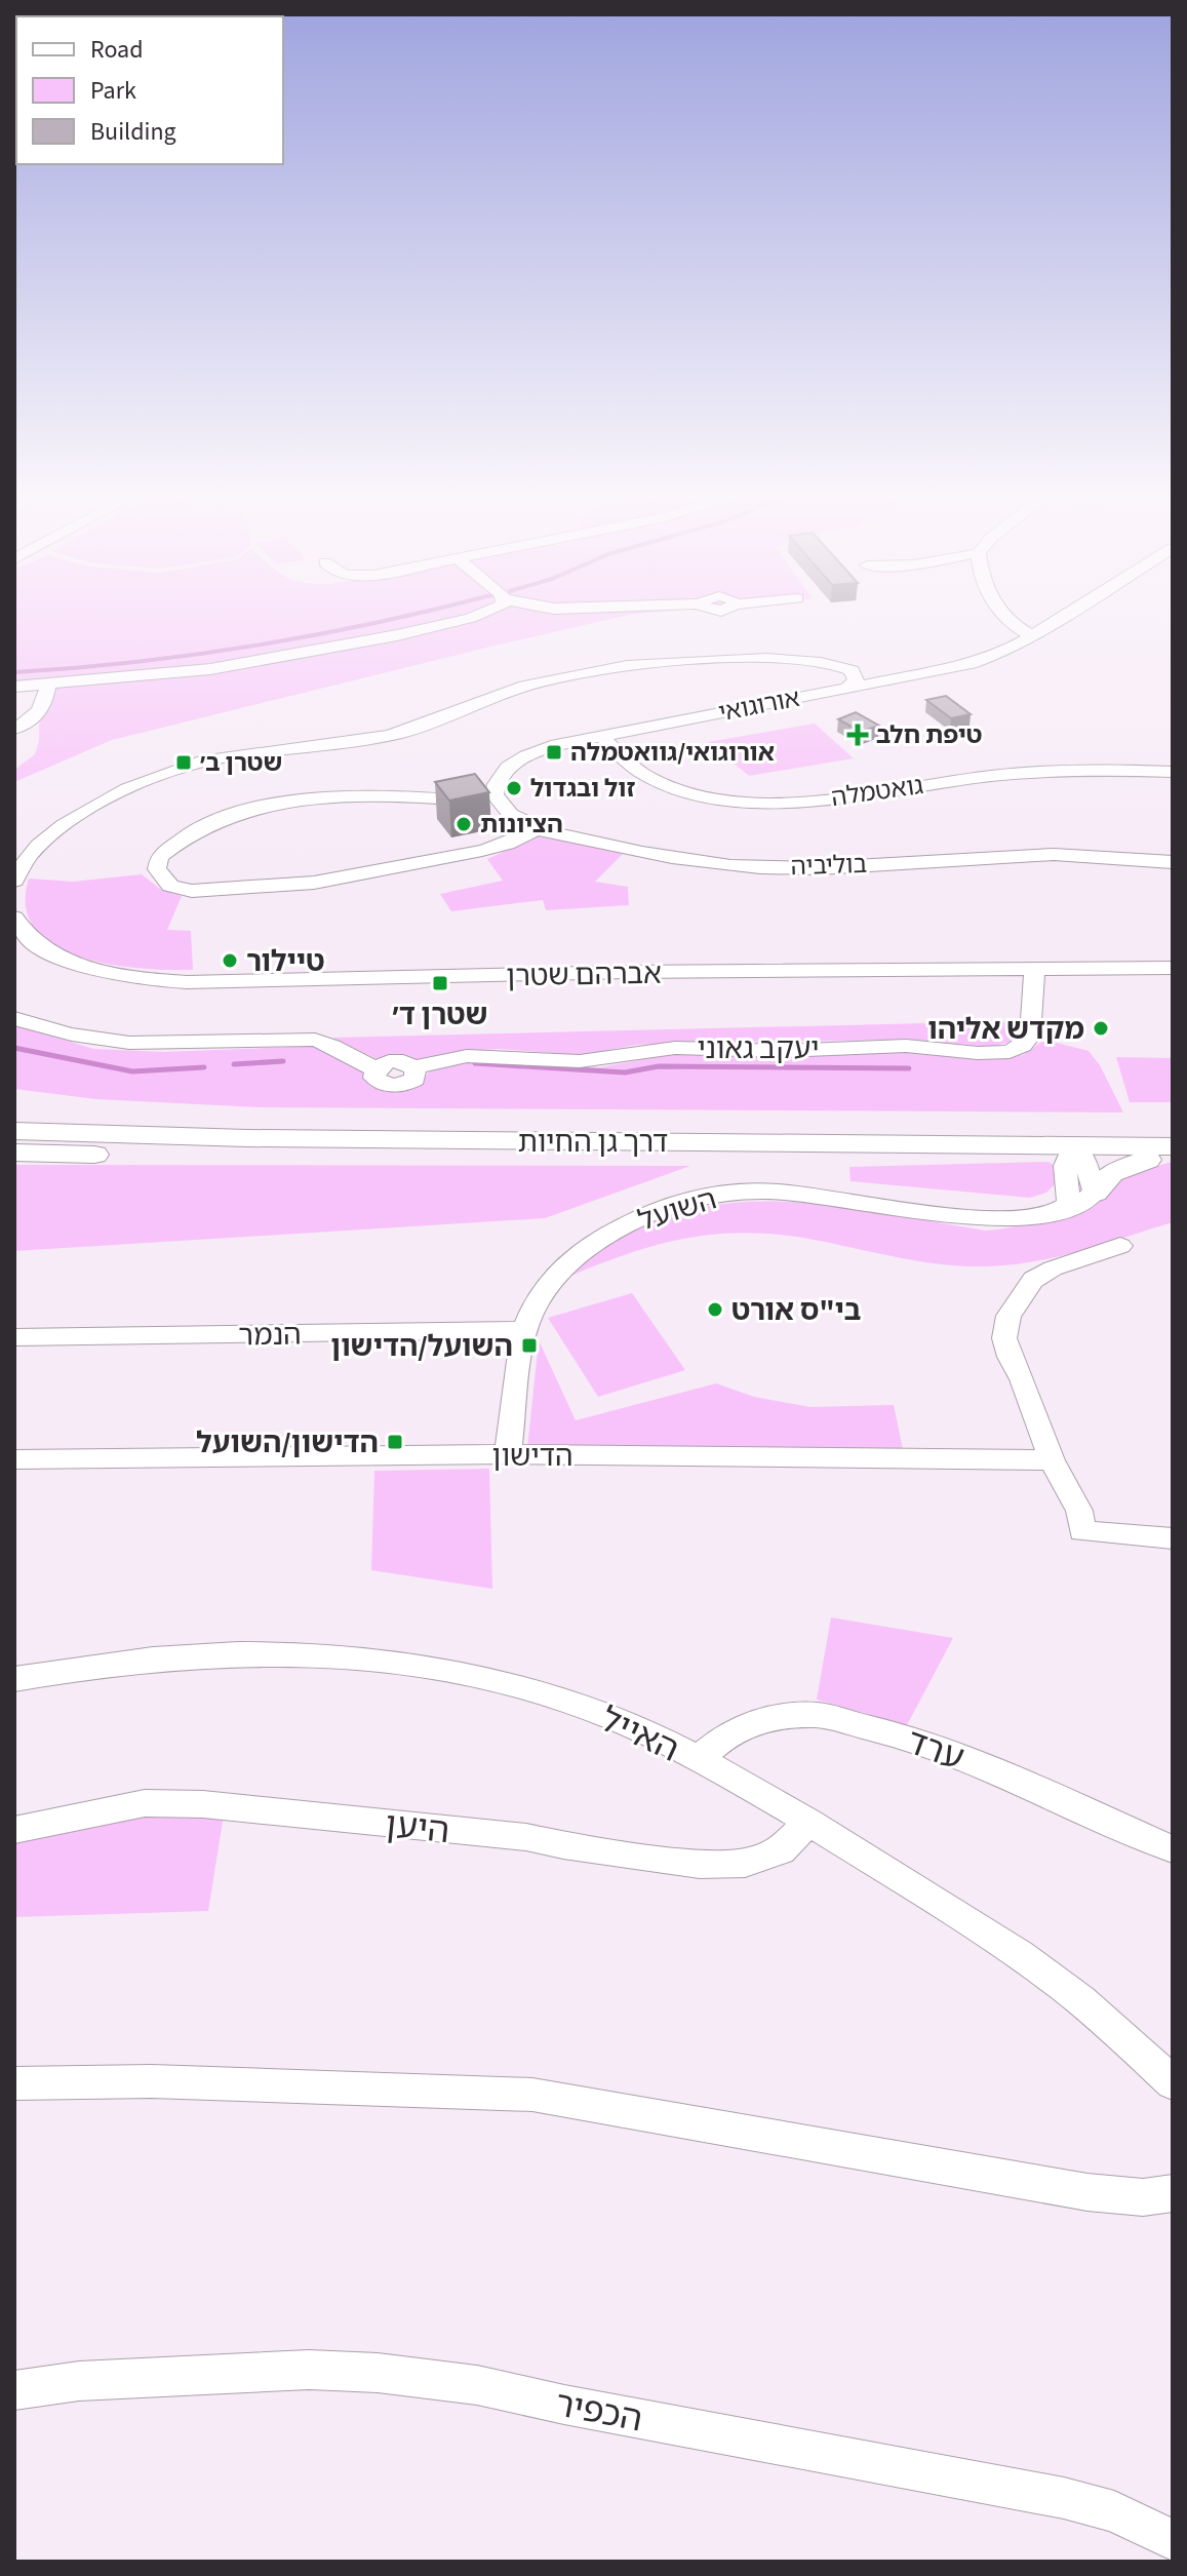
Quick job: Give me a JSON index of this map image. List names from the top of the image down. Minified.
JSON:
{"streets":{"main road":["דרך גן החיות"],"street":["אורוגואי","גואטמלה","בוליביה","אברהם שטרן","יעקב גאוני","השועל","הנמר","הדישון","האייל","ערד","היען","הכפיר"]},"crossings":[["אורוגואי","גואטמלה"],["אורוגואי","בוליביה"],["אברהם שטרן","יעקב גאוני"],["השועל","הנמר"],["השועל","הדישון"],["האייל","ערד"],["האייל","היען"]],"places":{"health":["טיפת חלב"],"transit":["אורוגואי/גוואטמלה","שטרן ב׳","שטרן ד׳","השועל/הדישון","הדישון/השועל"],"other":["זול ובגדול","הציונות","טיילור","מקדש אליהו","בי\"ס אורט"]},"legend":["Road","Park","Building"]}
